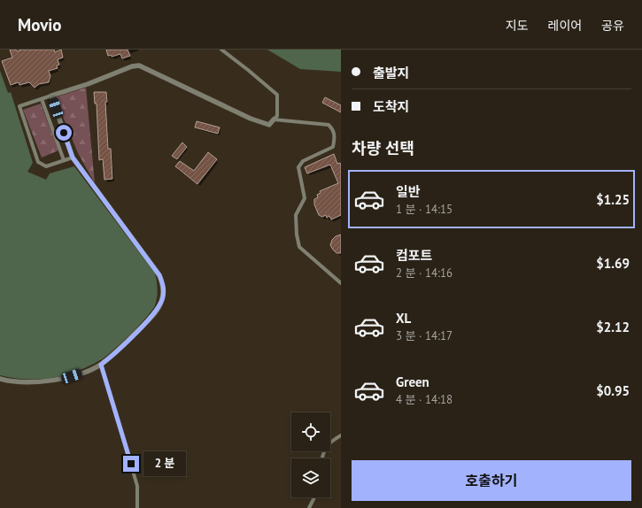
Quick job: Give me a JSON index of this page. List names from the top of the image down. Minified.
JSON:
{"page":{"header":"Movio","nav":["지도","레이어","공유"],"banner":["출발지","도착지"],"heading":"차량 선택","list":[{"name":"일반","note":"1 분 · 14:15","value":"$1.25"},{"name":"컴포트","note":"2 분 · 14:16","value":"$1.69"},{"name":"XL","note":"3 분 · 14:17","value":"$2.12"},{"name":"Green","note":"4 분 · 14:18","value":"$0.95"}],"bubble":"2 분","buttons":"호출하기"}}
